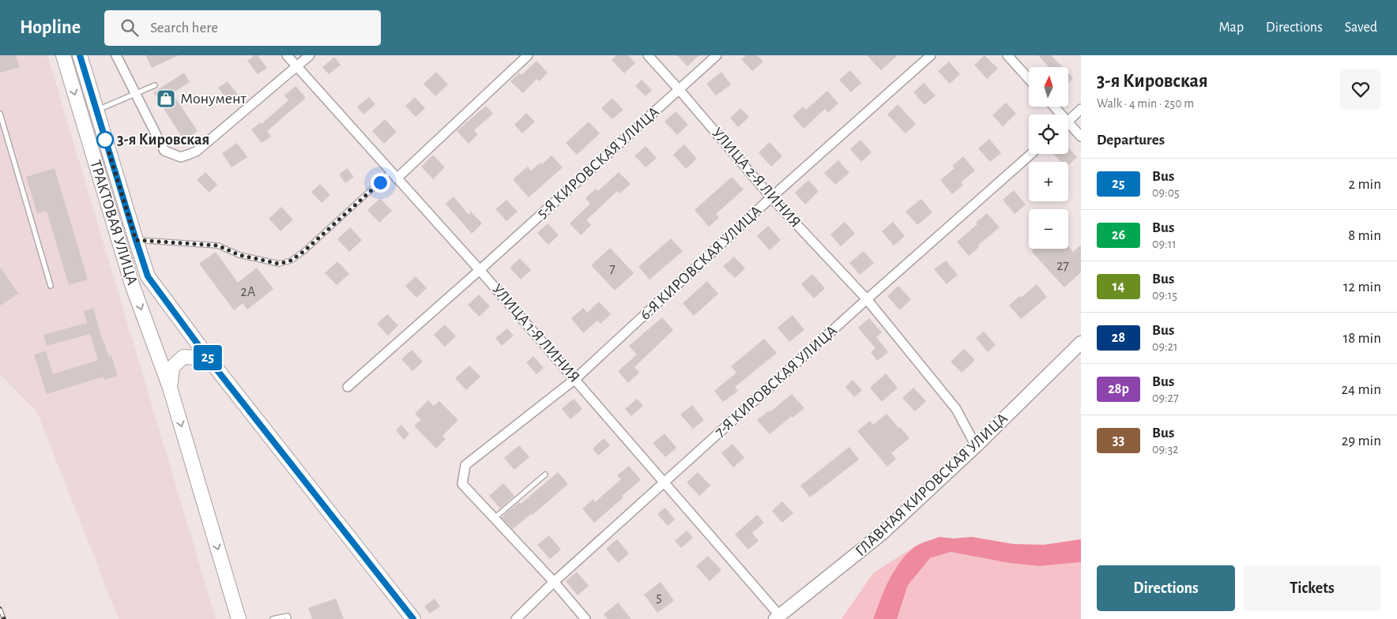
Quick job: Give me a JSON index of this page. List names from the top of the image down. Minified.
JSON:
{"streets":{"main road":["ТРАКТОВАЯ УЛИЦА","ГЛАВНАЯ КИРОВСКАЯ УЛИЦА"],"street":["5-Я КИРОВСКАЯ УЛИЦА","УЛИЦА 2-Я ЛИНИЯ","6-Я КИРОВСКАЯ УЛИЦА","УЛИЦА 1-Я ЛИНИЯ","7-Я КИРОВСКАЯ УЛИЦА"]},"crossings":[["5-Я КИРОВСКАЯ УЛИЦА","УЛИЦА 2-Я ЛИНИЯ"],["5-Я КИРОВСКАЯ УЛИЦА","УЛИЦА 1-Я ЛИНИЯ"],["УЛИЦА 2-Я ЛИНИЯ","6-Я КИРОВСКАЯ УЛИЦА"],["УЛИЦА 2-Я ЛИНИЯ","7-Я КИРОВСКАЯ УЛИЦА"],["УЛИЦА 2-Я ЛИНИЯ","ГЛАВНАЯ КИРОВСКАЯ УЛИЦА"],["6-Я КИРОВСКАЯ УЛИЦА","УЛИЦА 1-Я ЛИНИЯ"],["УЛИЦА 1-Я ЛИНИЯ","7-Я КИРОВСКАЯ УЛИЦА"],["УЛИЦА 1-Я ЛИНИЯ","ГЛАВНАЯ КИРОВСКАЯ УЛИЦА"]],"places":{"shop":["Монумент"],"other":["3-я Кировская"]},"lines":["bus line 25"],"house_numbers":["27","7","2А","5"],"north":"top","page":{"header":"Hopline","search":"Search here","nav":["Map","Directions","Saved"],"on_map":"25","heading":[["3-я Кировская","Walk · 4 min · 250 m"],"Departures"],"map_buttons":["+","−"],"list":[{"mark":"25","name":"Bus","note":"09:05","value":"2 min"},{"mark":"26","name":"Bus","note":"09:11","value":"8 min"},{"mark":"14","name":"Bus","note":"09:15","value":"12 min"},{"mark":"28","name":"Bus","note":"09:21","value":"18 min"},{"mark":"28р","name":"Bus","note":"09:27","value":"24 min"},{"mark":"33","name":"Bus","note":"09:32","value":"29 min"}],"buttons":["Directions","Tickets"]}}
